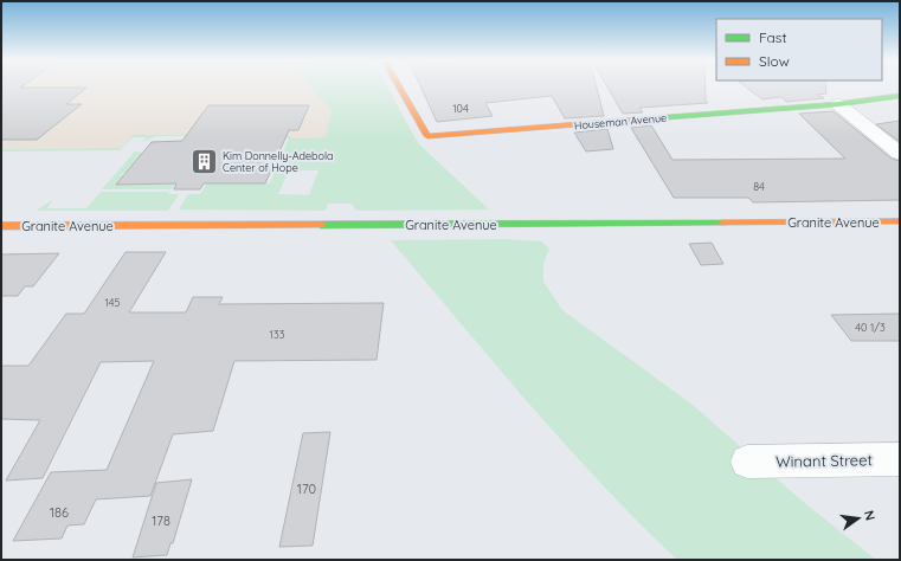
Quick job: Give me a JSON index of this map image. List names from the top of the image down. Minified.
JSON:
{"streets":{"street":["Houseman Avenue","Granite Avenue","Winant Street"]},"places":{"building":["Kim Donnelly-Adebola Center of Hope"]},"house_numbers":["104","84","145","40 1/3","133","170","186","178"],"legend":["Fast","Slow"],"north":"right"}
